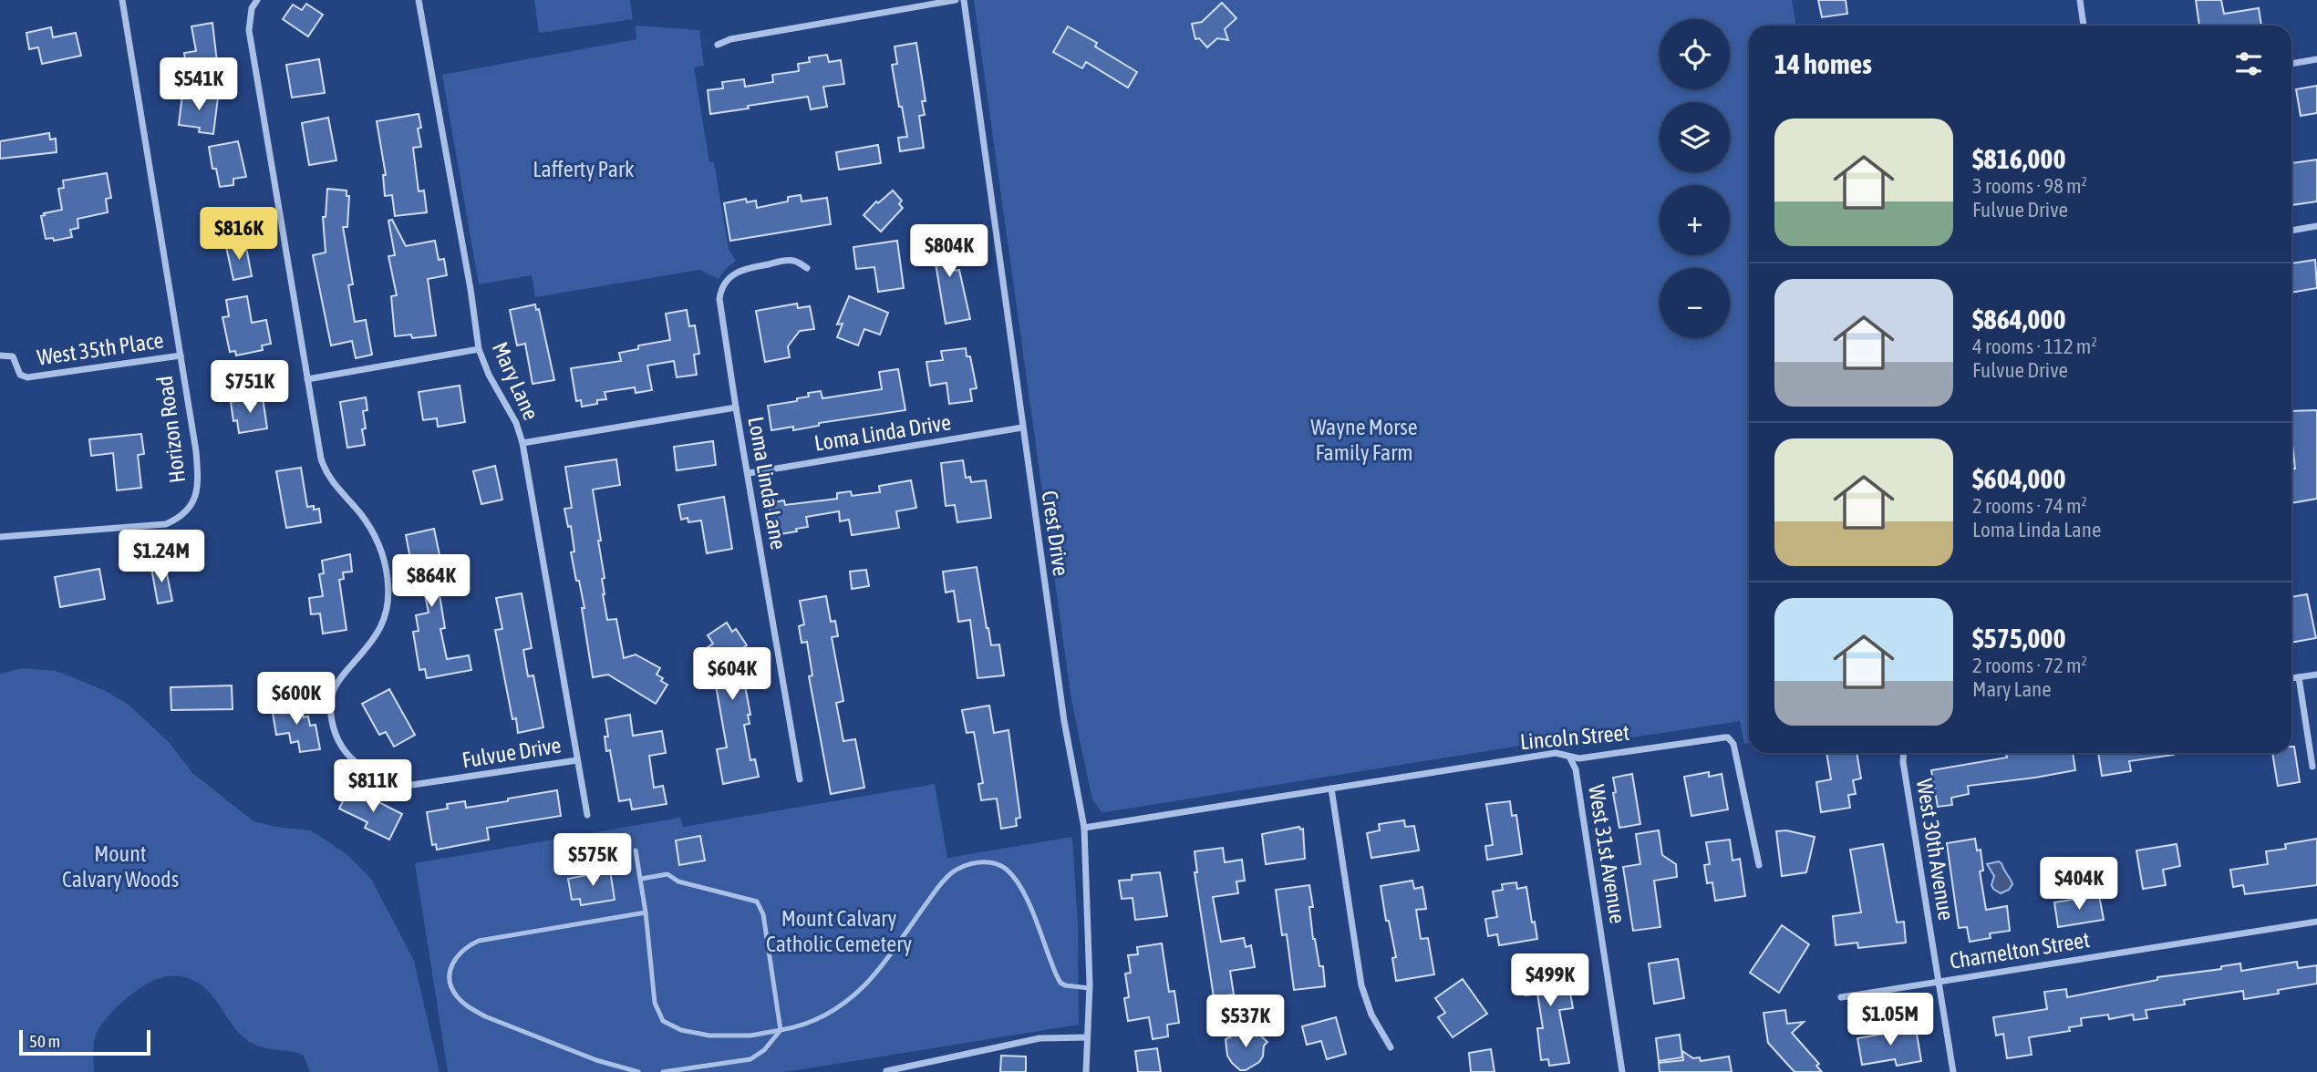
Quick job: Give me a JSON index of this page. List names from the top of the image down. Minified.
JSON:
{"streets":{"street":["West 35th Place","Mary Lane","Horizon Road","Loma Linda Drive","Loma Linda Lane","Crest Drive","Lincoln Street","Fulvue Drive","West 30th Avenue","West 31st Avenue","Charnelton Street"]},"crossings":[["West 35th Place","Horizon Road"],["Mary Lane","Fulvue Drive"],["Loma Linda Drive","Loma Linda Lane"],["Loma Linda Drive","Crest Drive"],["Crest Drive","Lincoln Street"],["Lincoln Street","West 31st Avenue"],["West 30th Avenue","Charnelton Street"]],"parks":["Lafferty Park","Wayne Morse Family Farm","Mount Calvary Woods","Mount Calvary Catholic Cemetery"],"scale_bar":"50 m","page":{"map_buttons":["+","−"],"heading":"14 homes","price":["$541K","$816K","$804K","$751K","$1.24M","$864K","$604K","$600K","$811K","$575K","$404K","$499K","$1.05M","$537K"],"list":[{"name":"$816,000","note":"3 rooms · 98 m² · Fulvue Drive"},{"name":"$864,000","note":"4 rooms · 112 m² · Fulvue Drive"},{"name":"$604,000","note":"2 rooms · 74 m² · Loma Linda Lane"},{"name":"$575,000","note":"2 rooms · 72 m² · Mary Lane"}],"scale":"50 m"}}
